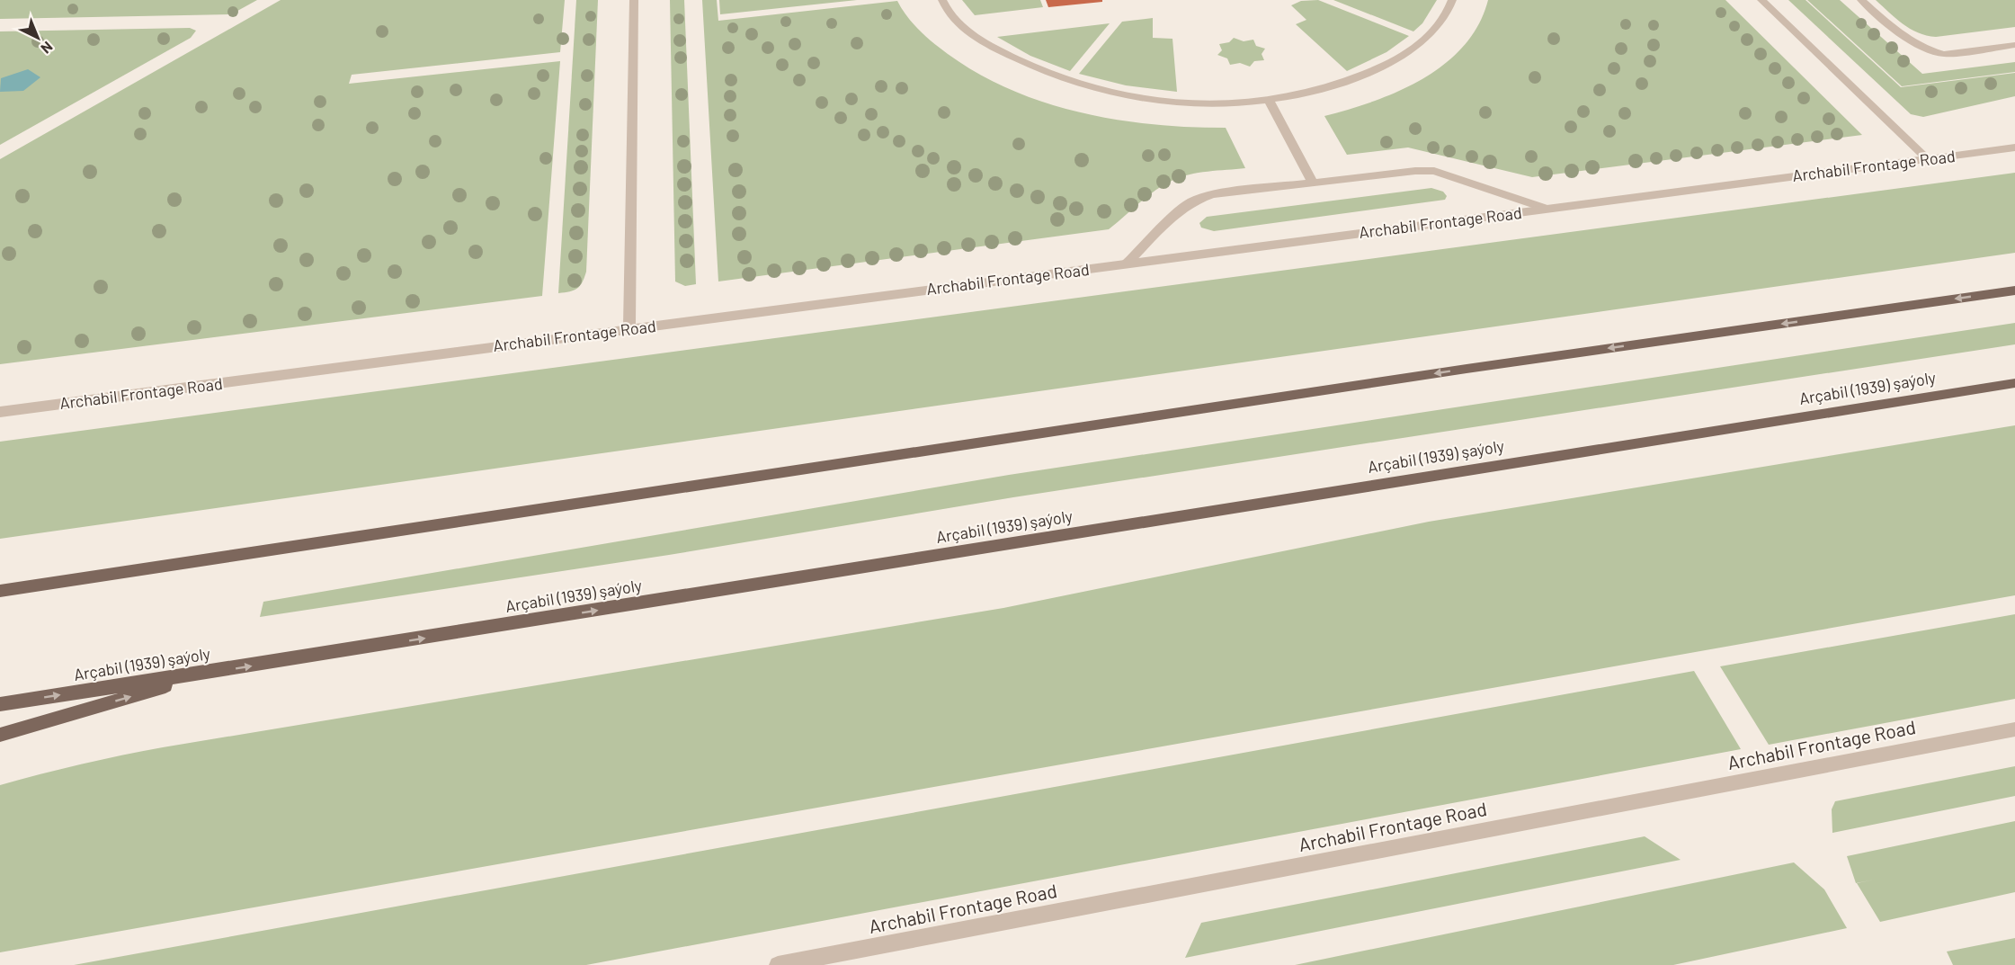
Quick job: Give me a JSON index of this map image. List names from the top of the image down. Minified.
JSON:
{"streets":{"main road":["Arçabil (1939) şaýoly"],"street":["Archabil Frontage Road"]},"north":"bottom right"}
